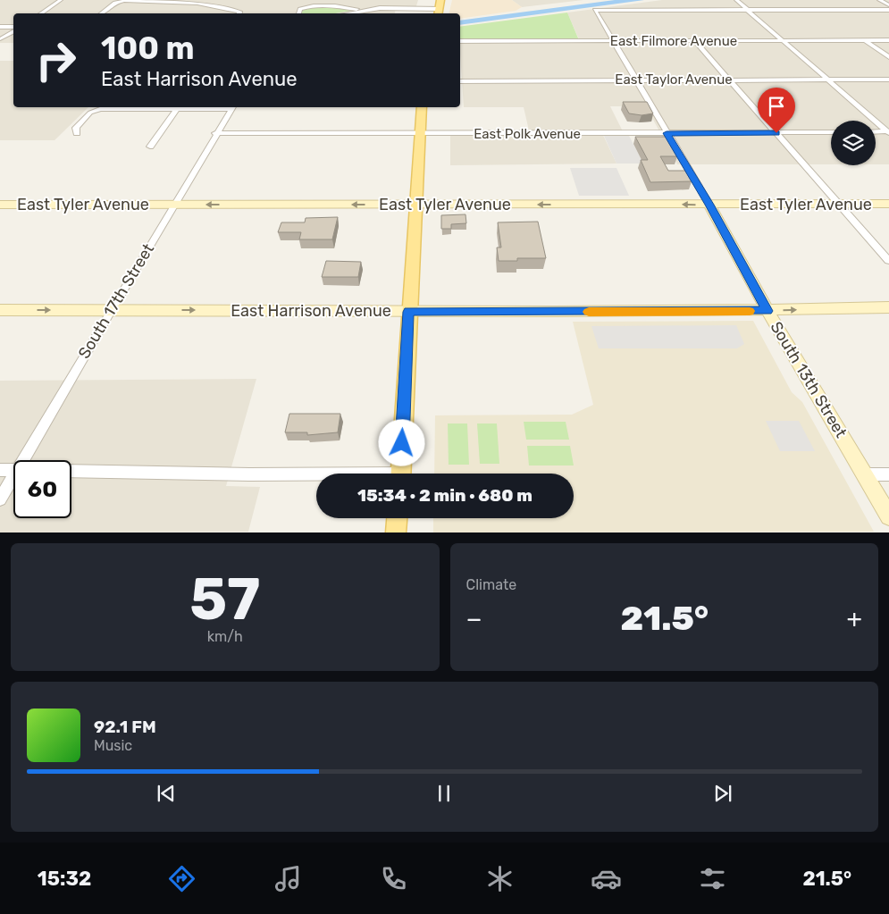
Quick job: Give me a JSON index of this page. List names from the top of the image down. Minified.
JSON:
{"streets":{"main road":["East Tyler Avenue","East Harrison Avenue","South 13th Street"],"street":["East Filmore Avenue","East Taylor Avenue","East Polk Avenue","South 17th Street"]},"crossings":[["East Filmore Avenue","South 13th Street"],["East Taylor Avenue","South 13th Street"],["East Polk Avenue","South 17th Street"],["East Polk Avenue","South 13th Street"],["East Tyler Avenue","South 17th Street"],["East Tyler Avenue","South 13th Street"],["South 17th Street","East Harrison Avenue"],["East Harrison Avenue","South 13th Street"]],"one_way":["East Tyler Avenue","East Harrison Avenue"],"page":{"turn":["100 m","East Harrison Avenue"],"limit":"60","trip":"15:34 · 2 min · 680 m","tile":[["57","km/h"],"Climate"],"heat":["−","21.5°","+"],"song":["92.1 FM","Music"],"tabs":["15:32","21.5°"]}}
